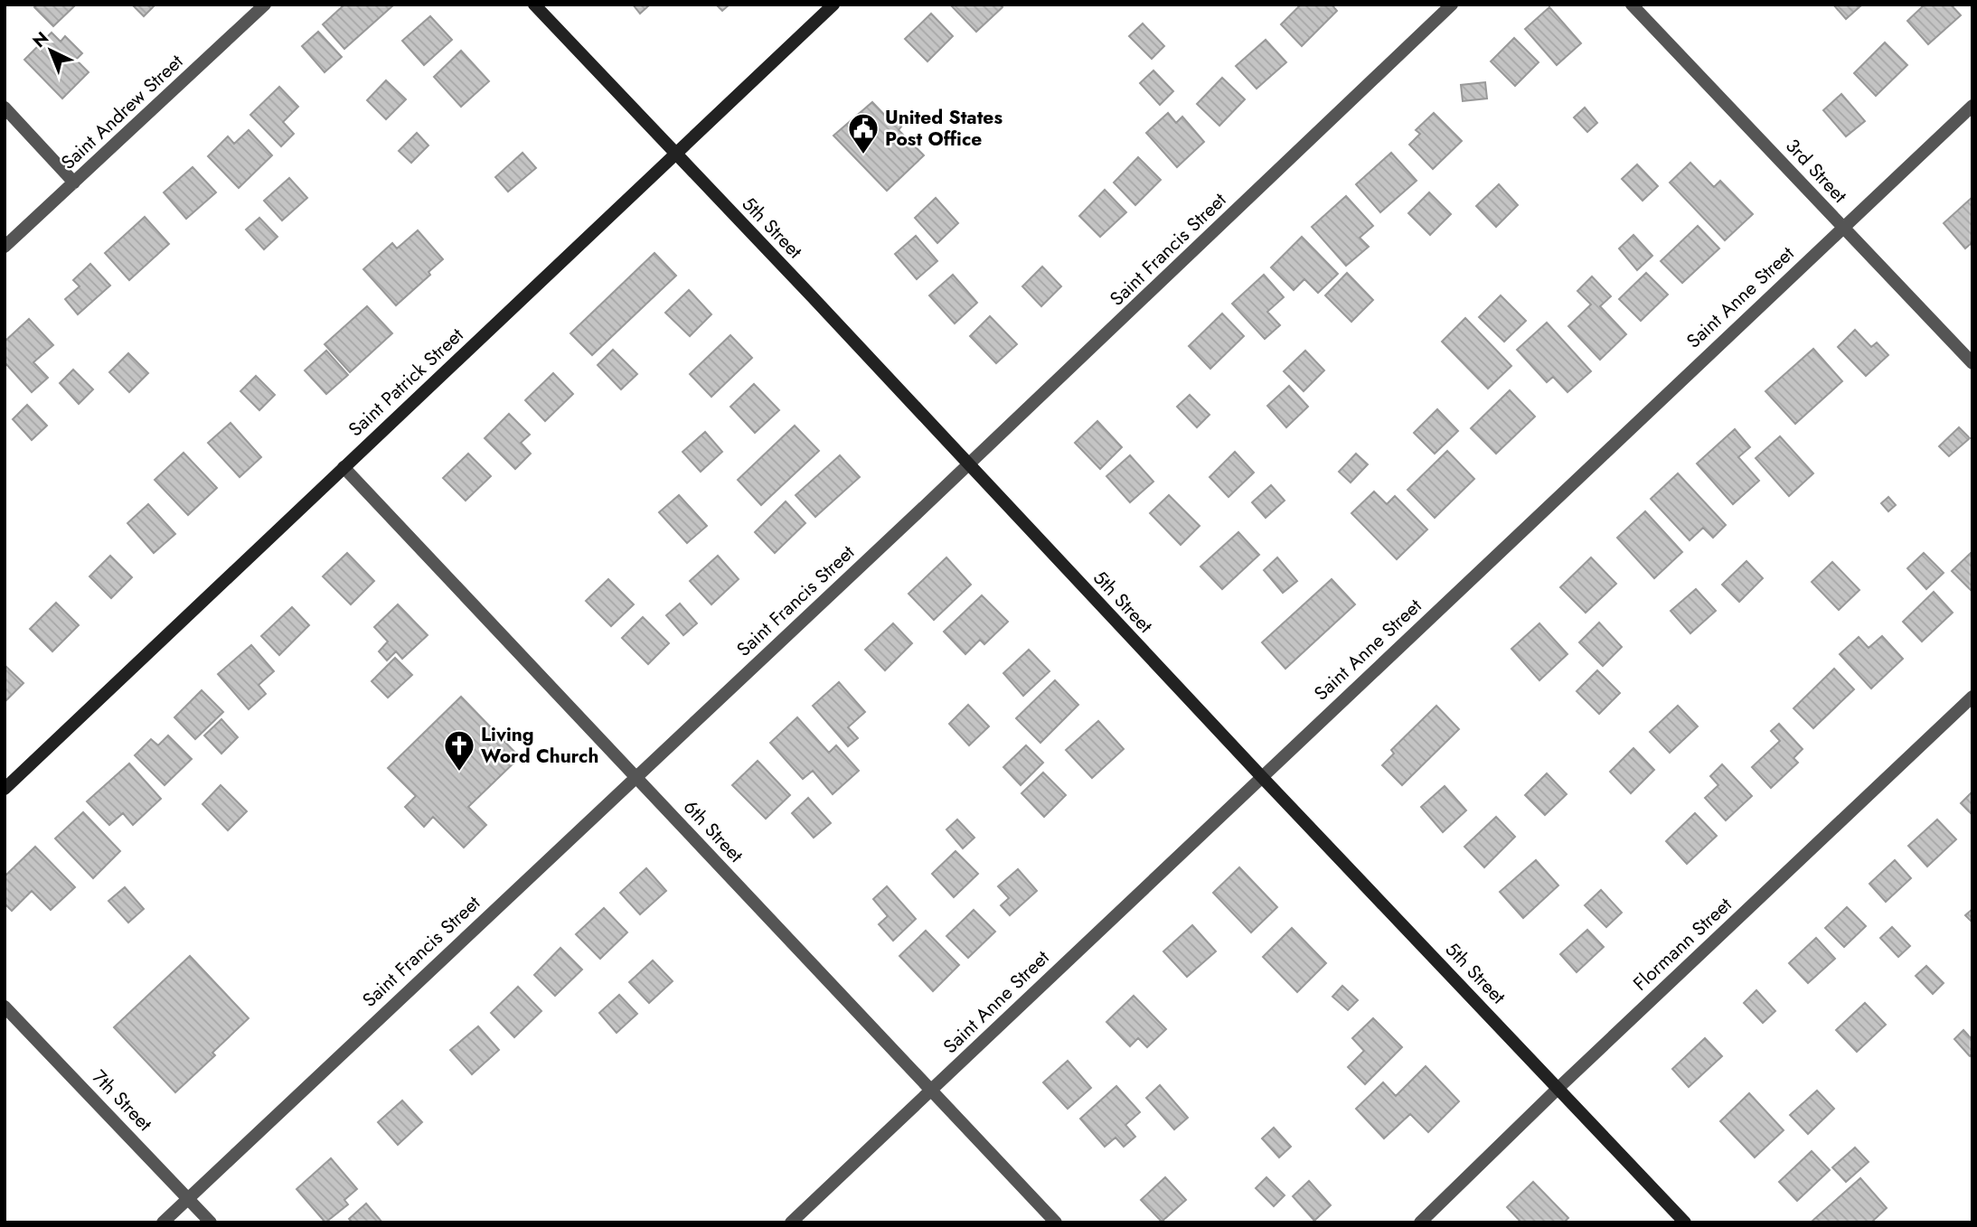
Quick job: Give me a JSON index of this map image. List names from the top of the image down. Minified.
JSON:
{"streets":{"main road":["5th Street","Saint Patrick Street"],"street":["Saint Andrew Street","3rd Street","Saint Francis Street","Saint Anne Street","6th Street","Flormann Street","7th Street"]},"crossings":[["3rd Street","Saint Anne Street"],["5th Street","Saint Francis Street"],["5th Street","Saint Anne Street"],["5th Street","Saint Patrick Street"],["5th Street","Flormann Street"],["Saint Francis Street","6th Street"],["Saint Francis Street","7th Street"],["Saint Anne Street","6th Street"],["Saint Patrick Street","6th Street"]],"places":{"public building":["United States Post Office"],"church":["Living Word Church"]},"north":"top left"}
